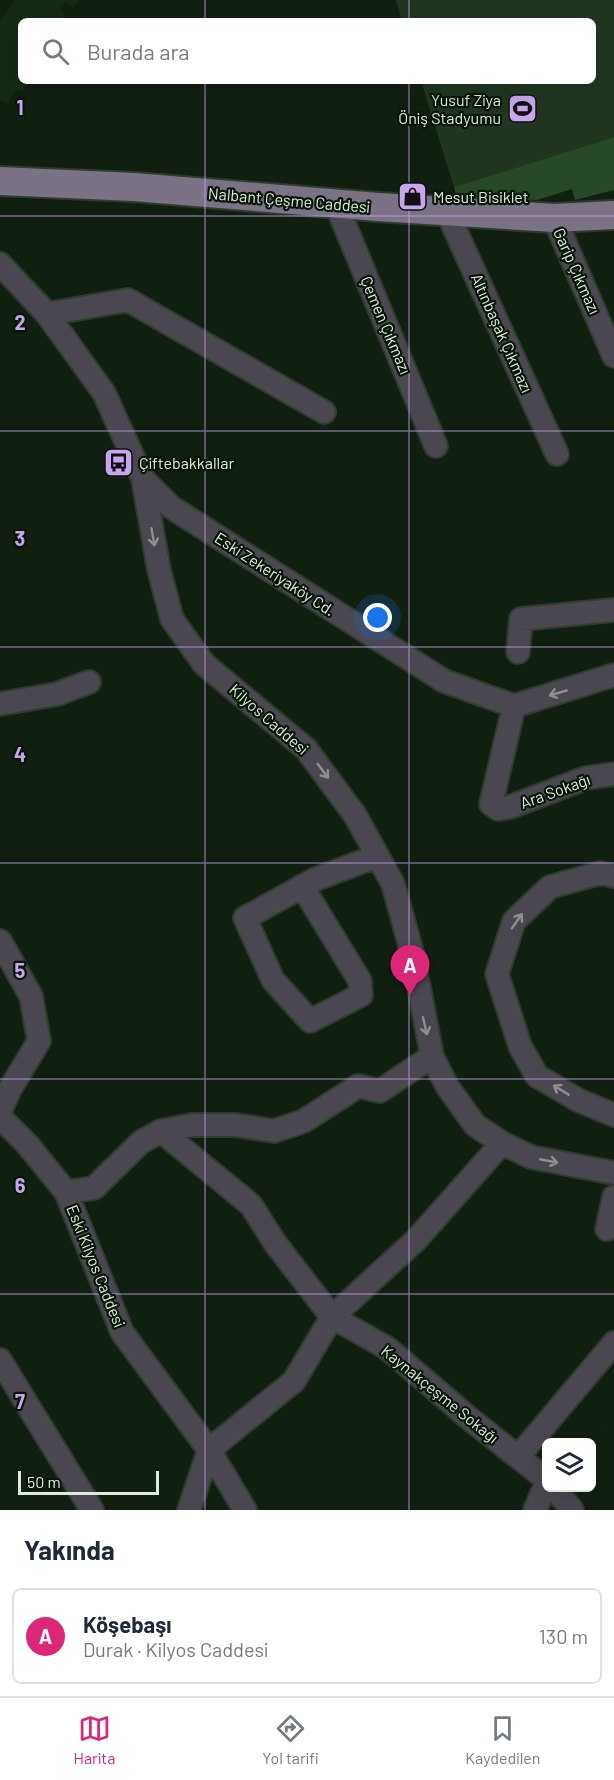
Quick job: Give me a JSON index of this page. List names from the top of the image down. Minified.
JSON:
{"streets":{"main road":["Nalbant Çeşme Caddesi"],"street":["Garip Çıkmazı","Çemen Çıkmazı","Altınbaşak Çıkmazı","Eski Zekeriyaköy Cd.","Kilyos Caddesi","Ara Sokağı","Eski Kilyos Caddesi","Kaynakçeşme Sokağı"]},"crossings":[["Nalbant Çeşme Caddesi","Garip Çıkmazı"],["Nalbant Çeşme Caddesi","Çemen Çıkmazı"],["Nalbant Çeşme Caddesi","Altınbaşak Çıkmazı"],["Eski Zekeriyaköy Cd.","Kilyos Caddesi"],["Eski Zekeriyaköy Cd.","Ara Sokağı"]],"one_way":["Kilyos Caddesi"],"places":{"sports":["Yusuf Ziya Öniş Stadyumu"],"shop":["Mesut Bisiklet"],"bus stop":["Çiftebakkallar"]},"scale_bar":"50 m","page":{"search":"Burada ara","pins":"A","scale":"50 m","heading":"Yakında","list":[{"mark":"A","name":"Köşebaşı","note":"Durak · Kilyos Caddesi","value":"130 m"}],"nav":["Harita","Yol tarifi","Kaydedilen"]},"grid":{"rows":["1","2","3","4","5","6","7"]}}
